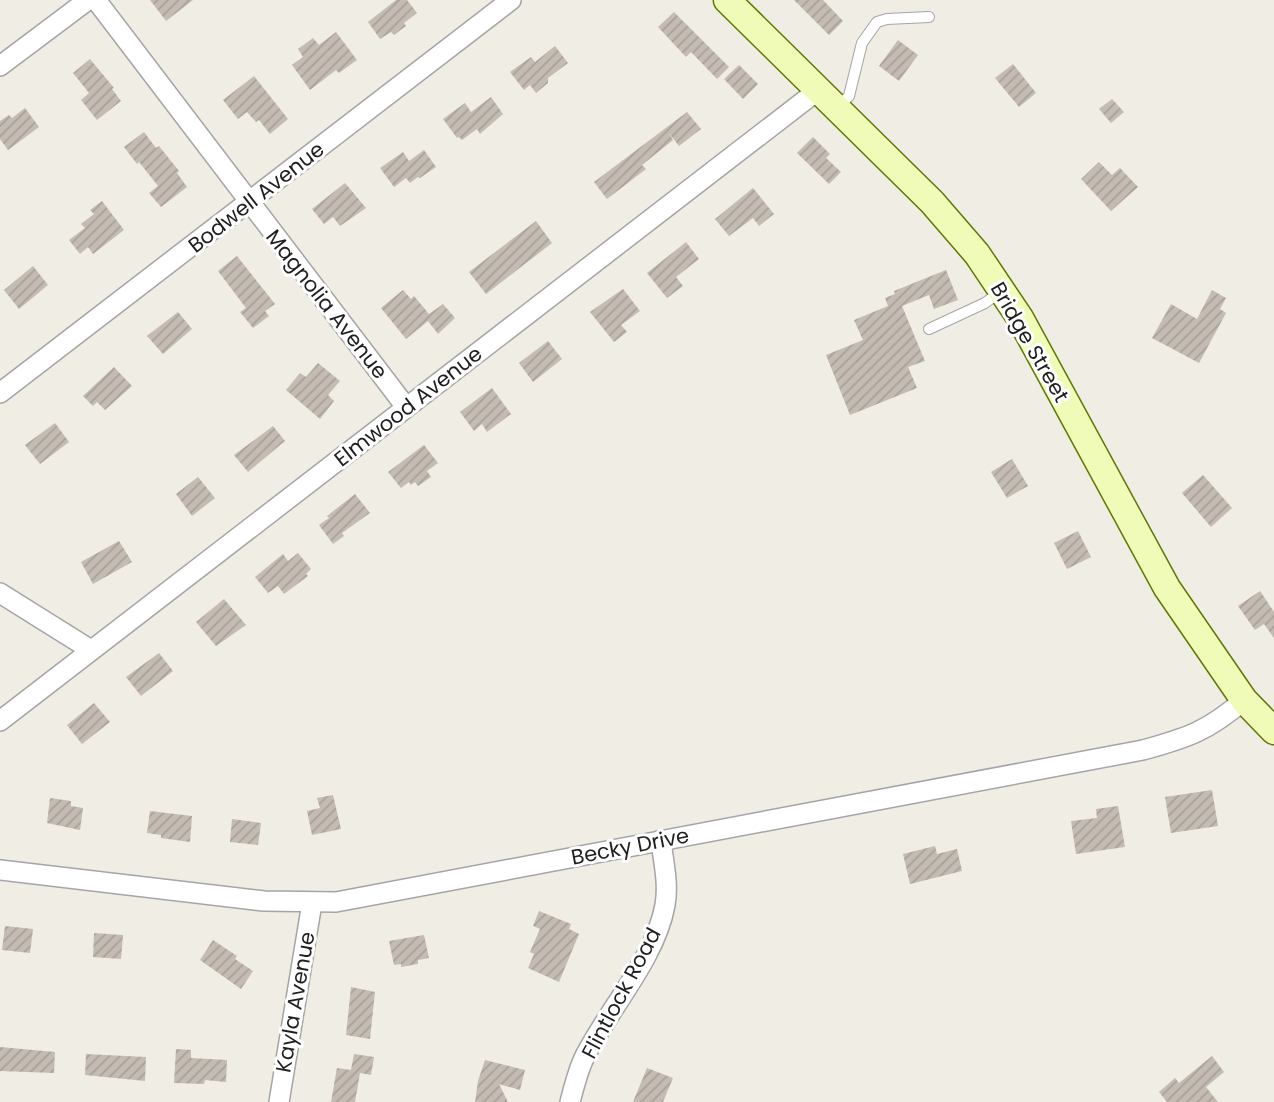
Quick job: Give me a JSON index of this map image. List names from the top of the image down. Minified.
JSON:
{"streets":{"street":["Bodwell Avenue","Magnolia Avenue","Bridge Street","Elmwood Avenue","Becky Drive","Flintlock Road","Kayla Avenue"]},"crossings":[["Bodwell Avenue","Magnolia Avenue"],["Magnolia Avenue","Elmwood Avenue"],["Bridge Street","Elmwood Avenue"],["Bridge Street","Becky Drive"],["Becky Drive","Flintlock Road"],["Becky Drive","Kayla Avenue"]]}
